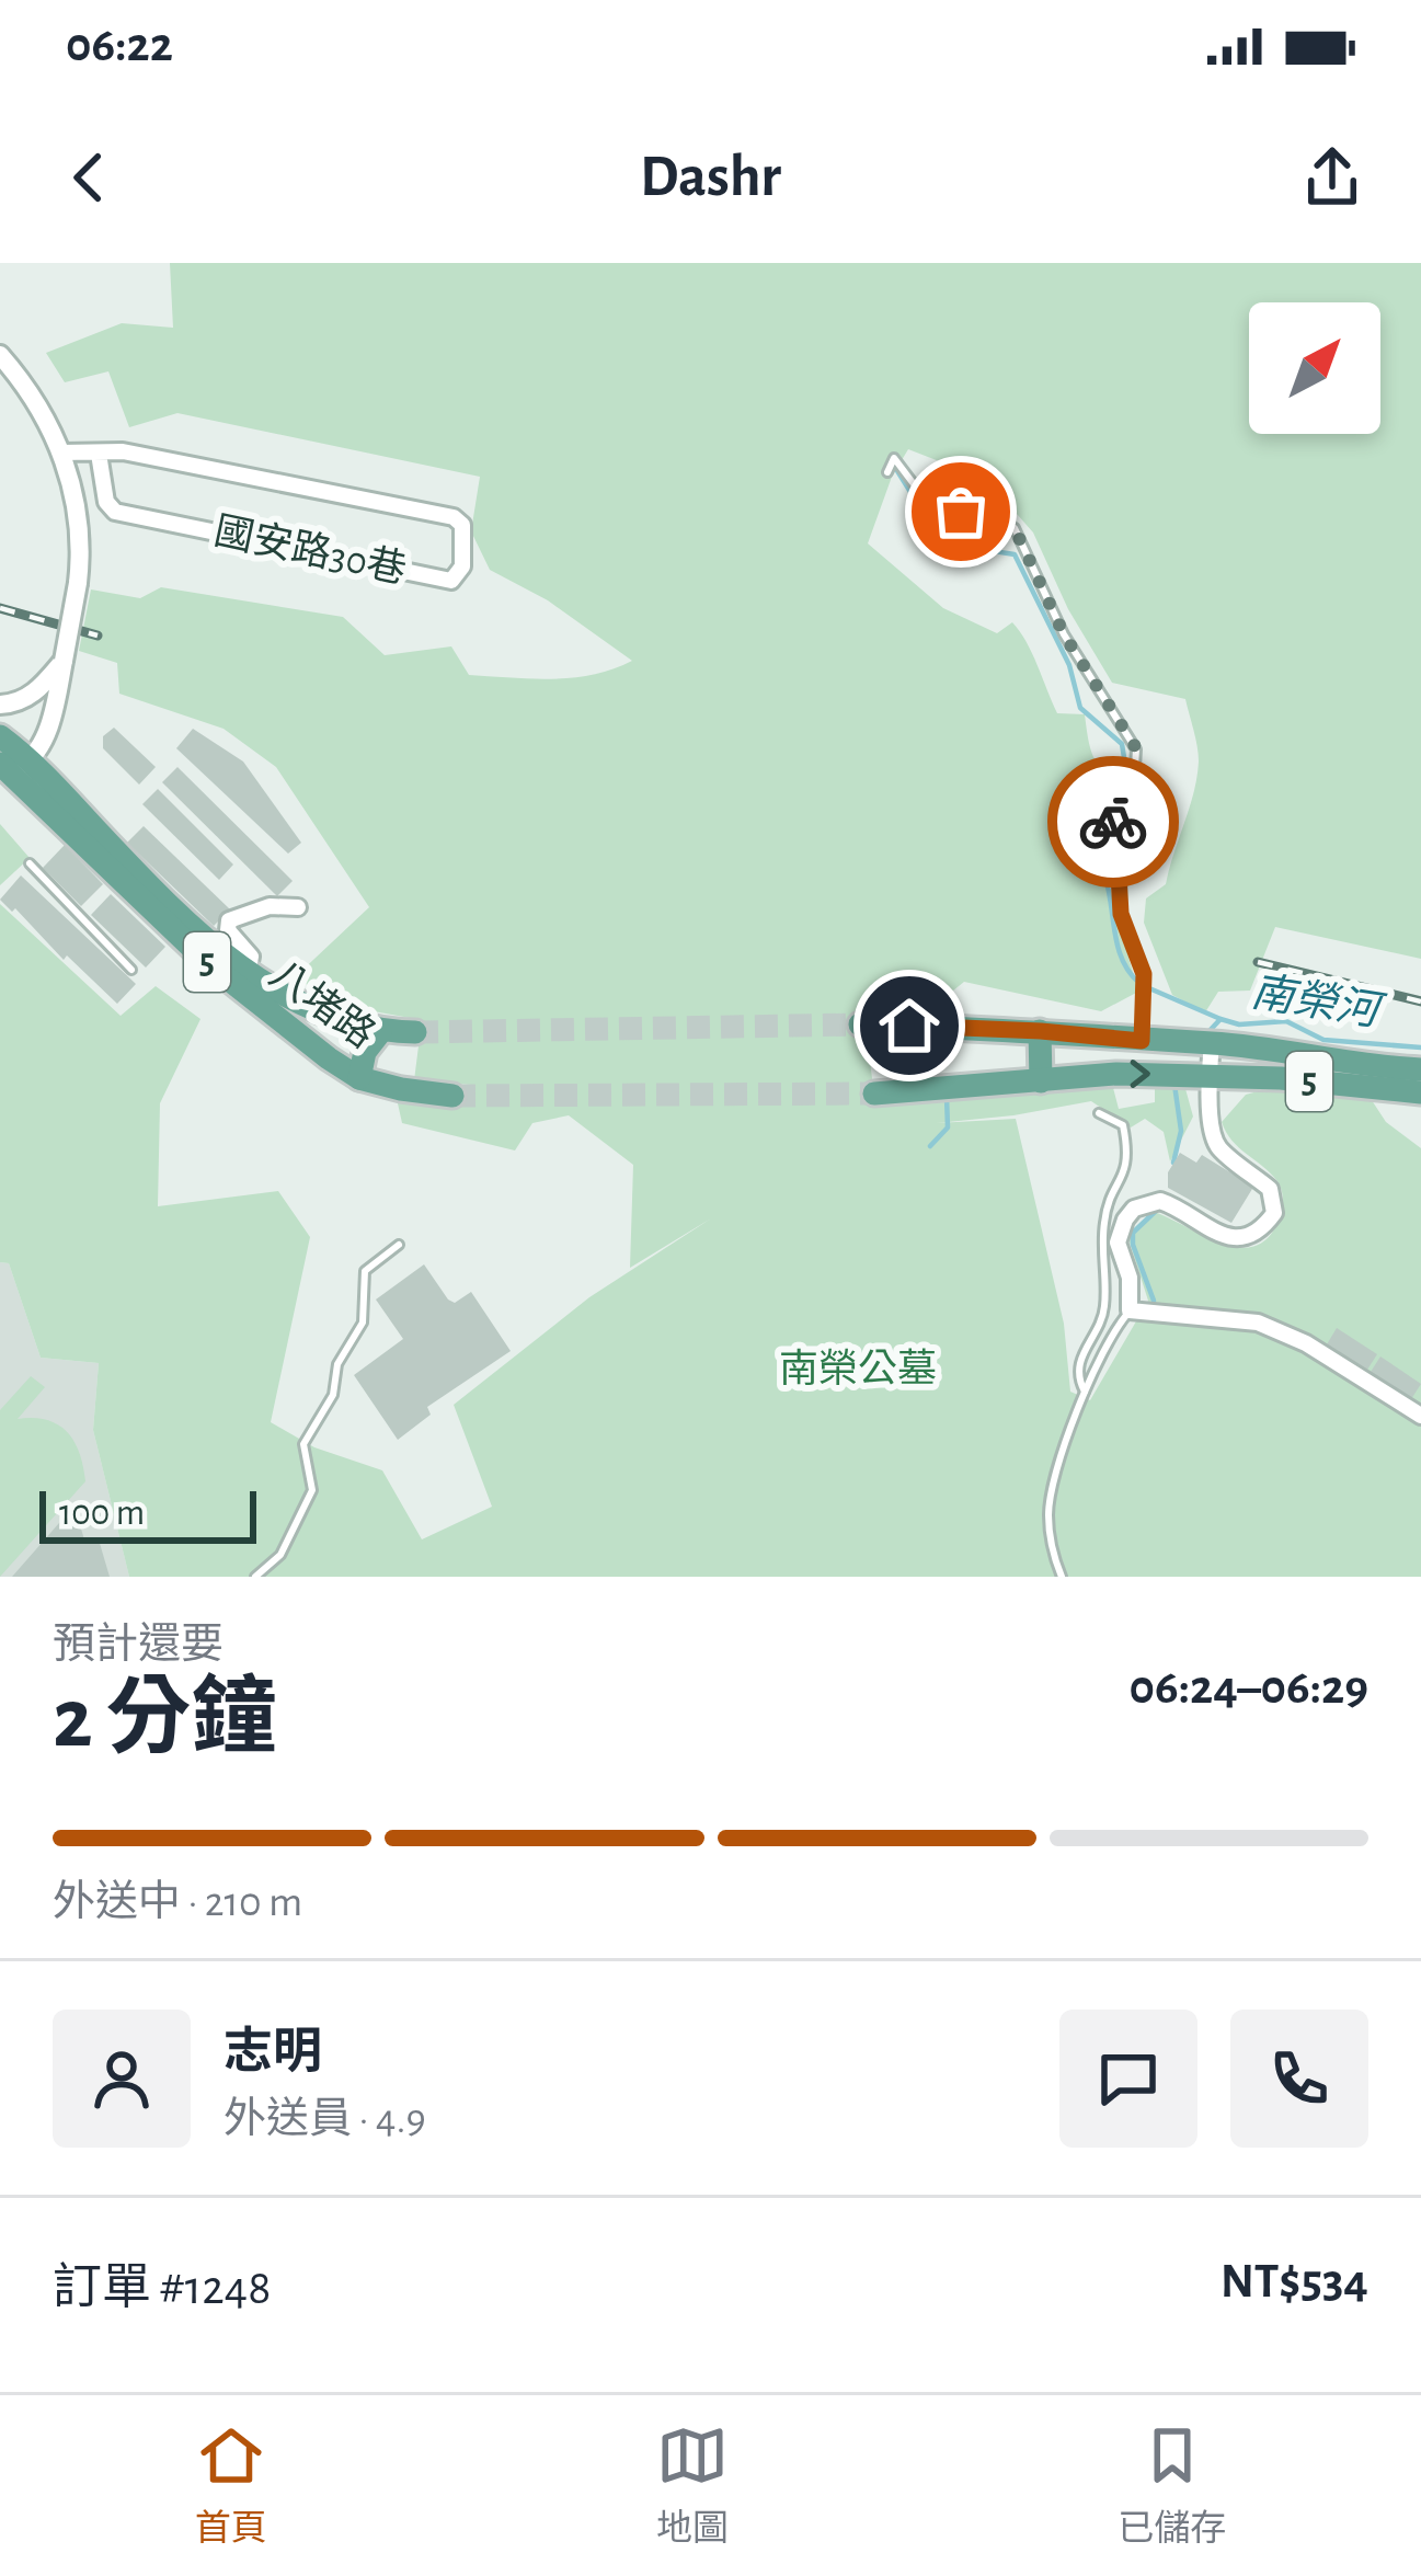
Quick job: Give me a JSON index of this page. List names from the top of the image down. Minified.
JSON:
{"streets":{"main road":["5","八堵路"],"street":["國安路30巷"]},"water":["南榮河"],"parks":["南榮公墓"],"scale_bar":"100 m","north":"top right","page":{"status":"06:22","header":"Dashr","scale":"100 m","heading":["2 分鐘","預計還要","06:24–06:29"],"panel":["志明","外送員 · 4.9","訂單 #1248","NT$534"],"bar":"外送中 · 210 m","tabs":["首頁","地圖","已儲存"]}}
